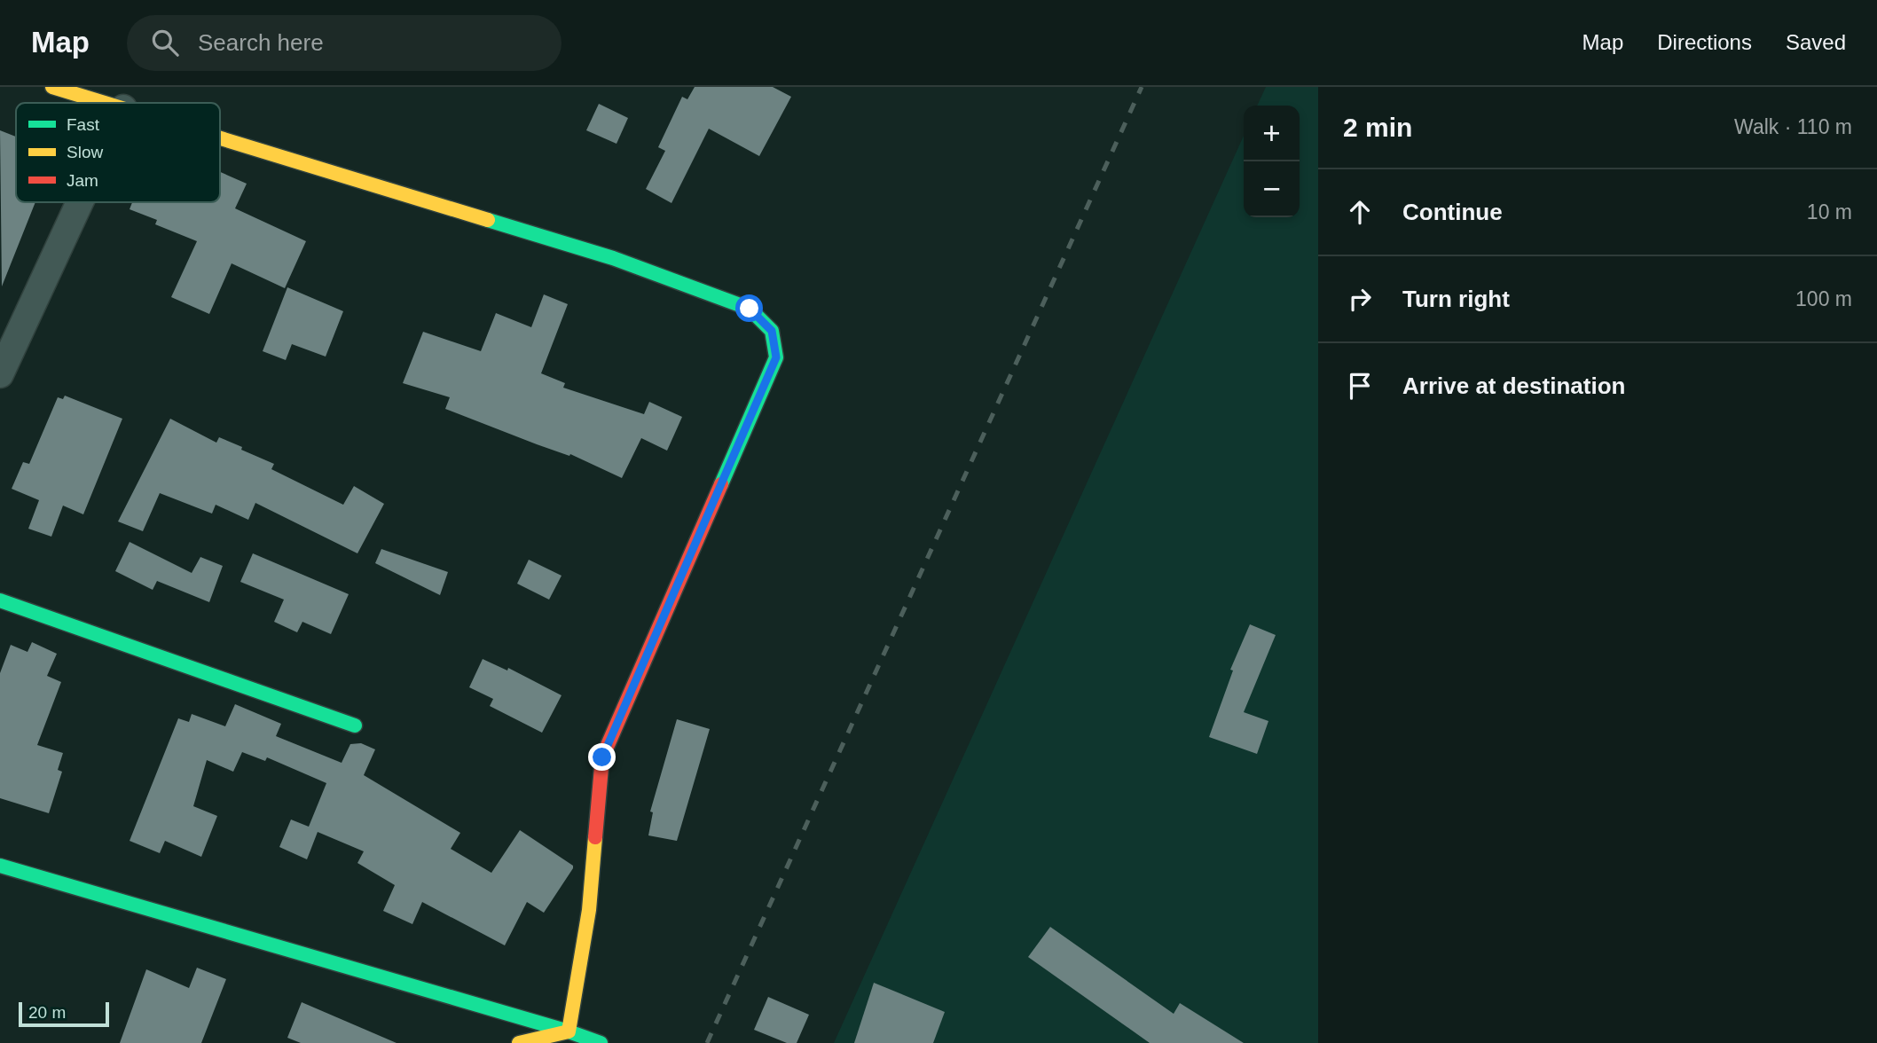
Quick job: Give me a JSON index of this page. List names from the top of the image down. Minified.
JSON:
{"legend":["Fast","Slow","Jam"],"scale_bar":"20 m","page":{"header":"Map","search":"Search here","nav":["Map","Directions","Saved"],"heading":["2 min","Walk · 110 m"],"map_buttons":["+","−"],"list":[["Continue","10 m"],["Turn right","100 m"],"Arrive at destination"],"scale":"20 m"}}
